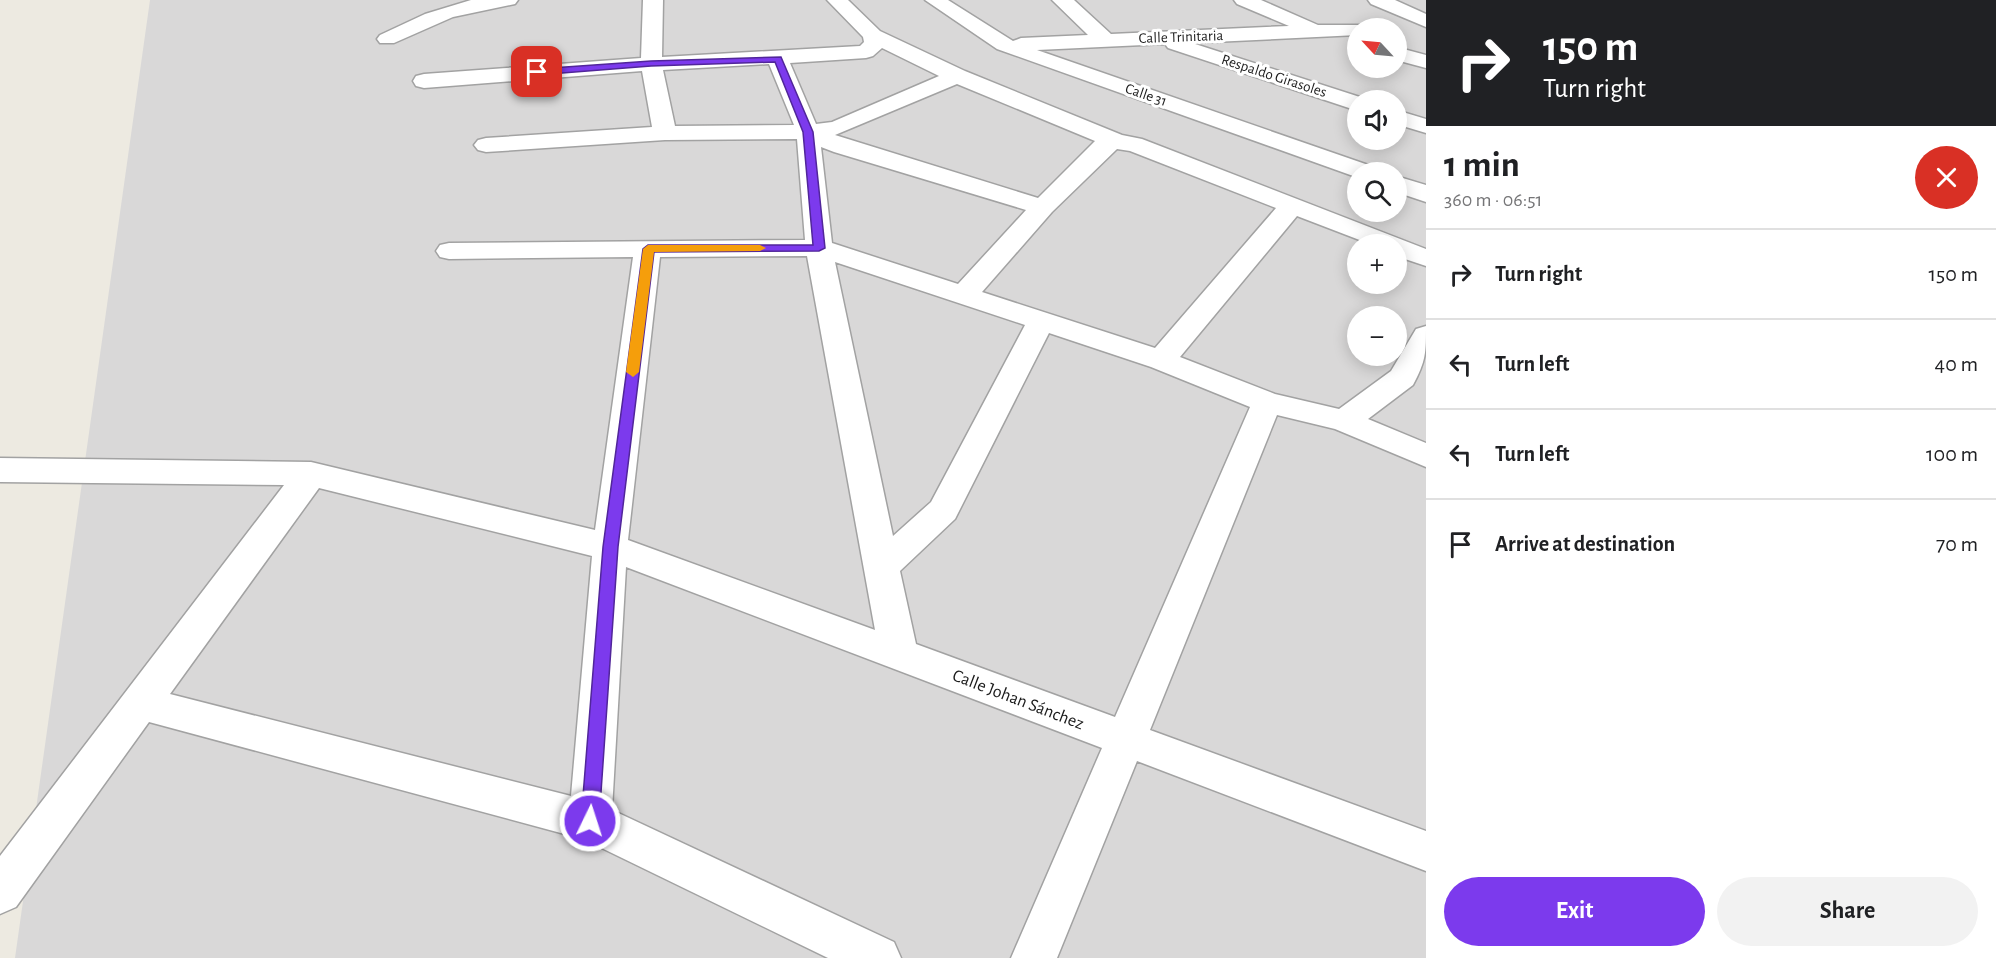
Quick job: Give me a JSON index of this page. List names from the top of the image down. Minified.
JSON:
{"streets":{"street":["Calle Trinitaria","Respaldo Girasoles","Calle 31","Calle Johan Sánchez"]},"crossings":[["Calle Trinitaria","Respaldo Girasoles"],["Calle Trinitaria","Calle 31"]],"north":"top left","page":{"turn":["150 m","Turn right"],"map_buttons":["+","−"],"heading":["1 min","360 m · 06:51"],"list":[{"name":"Turn right","value":"150 m"},{"name":"Turn left","value":"40 m"},{"name":"Turn left","value":"100 m"},{"name":"Arrive at destination","value":"70 m"}],"buttons":["Exit","Share"]}}
